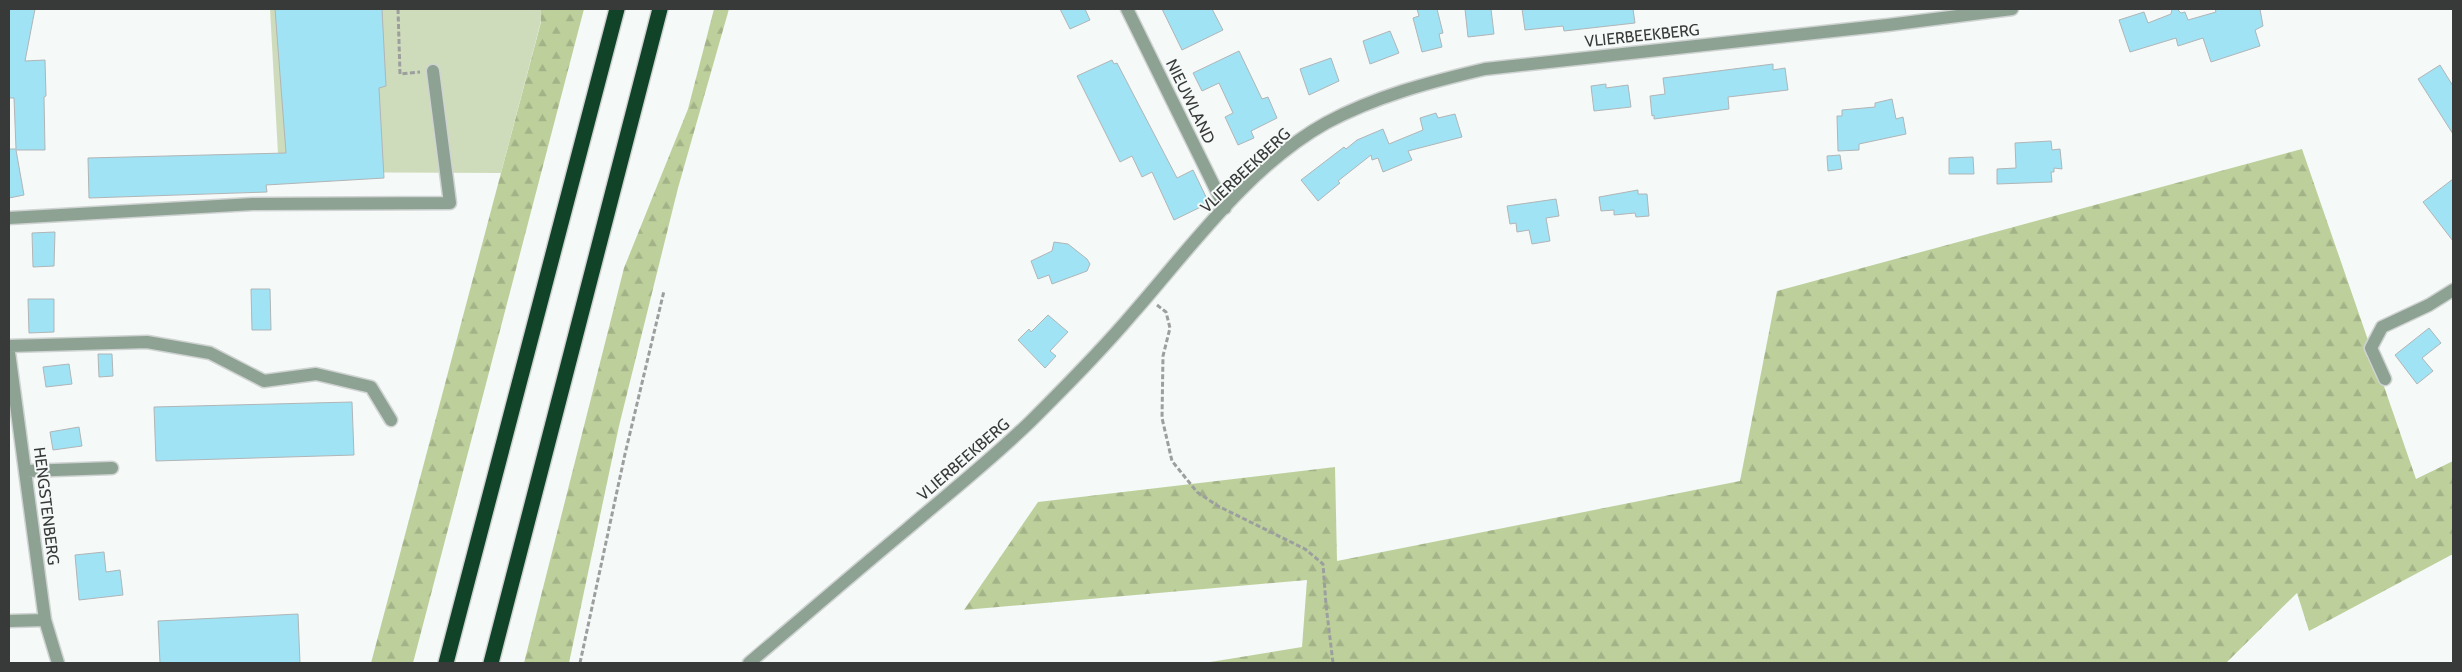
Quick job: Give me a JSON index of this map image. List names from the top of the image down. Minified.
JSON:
{"streets":{"street":["VLIERBEEKBERG","NIEUWLAND","HENGSTENBERG"]},"crossings":[["VLIERBEEKBERG","NIEUWLAND"]]}
